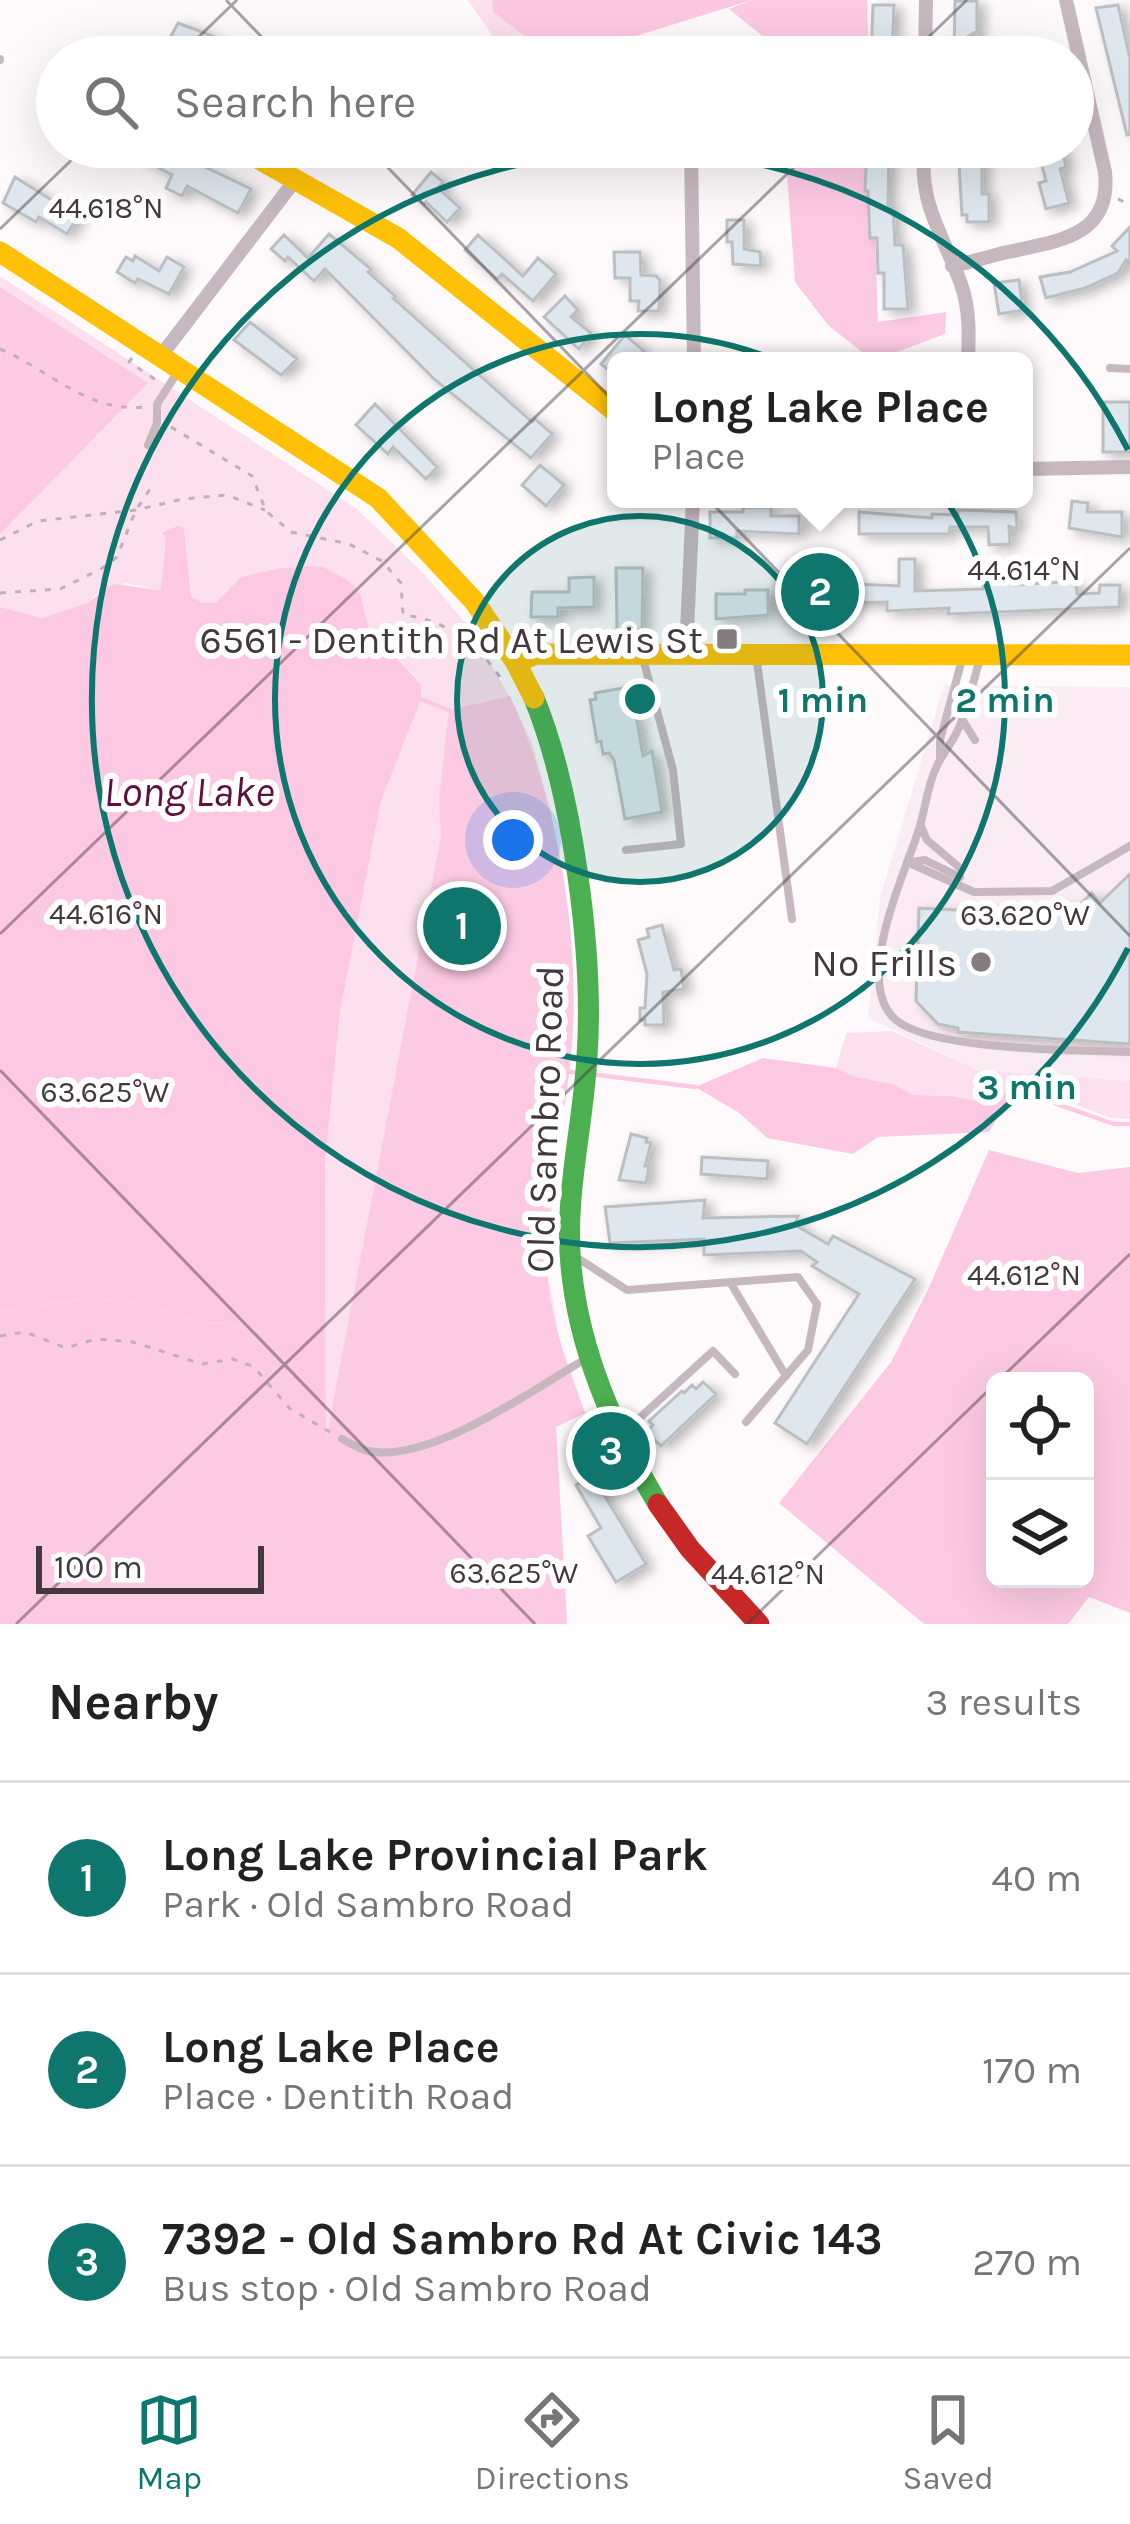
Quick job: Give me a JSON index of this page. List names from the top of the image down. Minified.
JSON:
{"streets":{"main road":["Old Sambro Road"]},"water":["Long Lake"],"places":{"transit":["6561 - Dentith Rd At Lewis St"],"other":["No Frills"]},"scale_bar":"100 m","page":{"search":"Search here","popup":["Long Lake Place","Place"],"pins":["2","1","3"],"scale":"100 m","heading":["Nearby","3 results"],"list":[{"mark":"1","name":"Long Lake Provincial Park","note":"Park · Old Sambro Road","value":"40 m"},{"mark":"2","name":"Long Lake Place","note":"Place · Dentith Road","value":"170 m"},{"mark":"3","name":"7392 - Old Sambro Rd At Civic 143","note":"Bus stop · Old Sambro Road","value":"270 m"}],"nav":["Map","Directions","Saved"]},"coordinates":["44.618°N","44.614°N","44.616°N","63.620°W","63.625°W","44.612°N"],"rings":["1 min","2 min","3 min"]}
